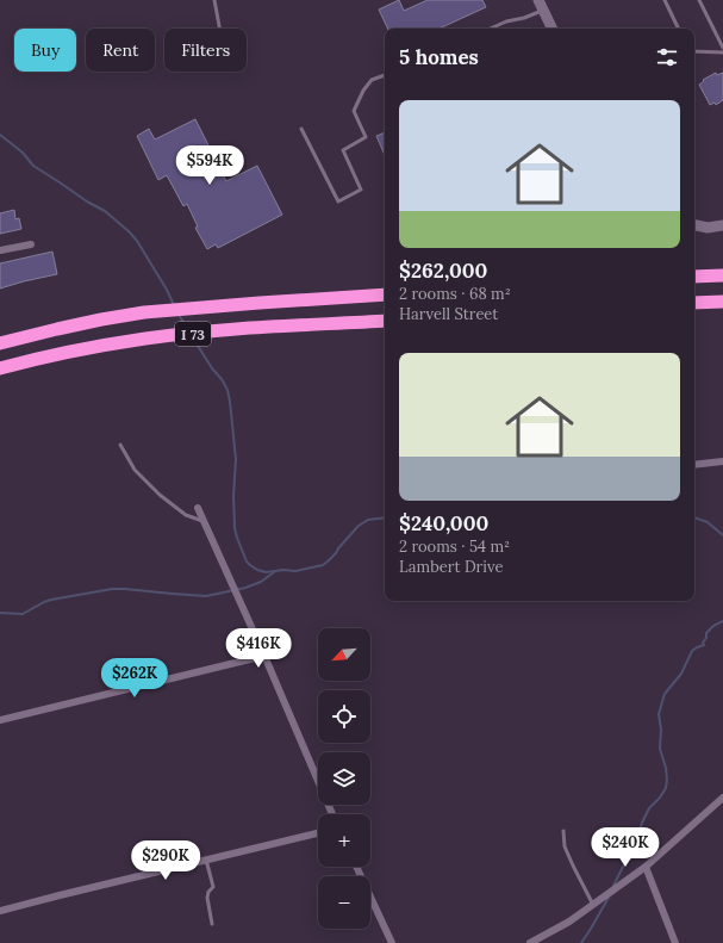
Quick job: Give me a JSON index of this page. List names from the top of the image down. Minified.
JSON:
{"streets":{"highway":["I 73"]},"north":"bottom left","page":{"chip":["Buy","Rent","Filters"],"heading":"5 homes","list":[{"name":"$262,000","note":"2 rooms · 68 m² · Harvell Street"},{"name":"$240,000","note":"2 rooms · 54 m² · Lambert Drive"}],"price":["$594K","$416K","$262K","$240K","$290K"],"map_buttons":["+","−"]}}
